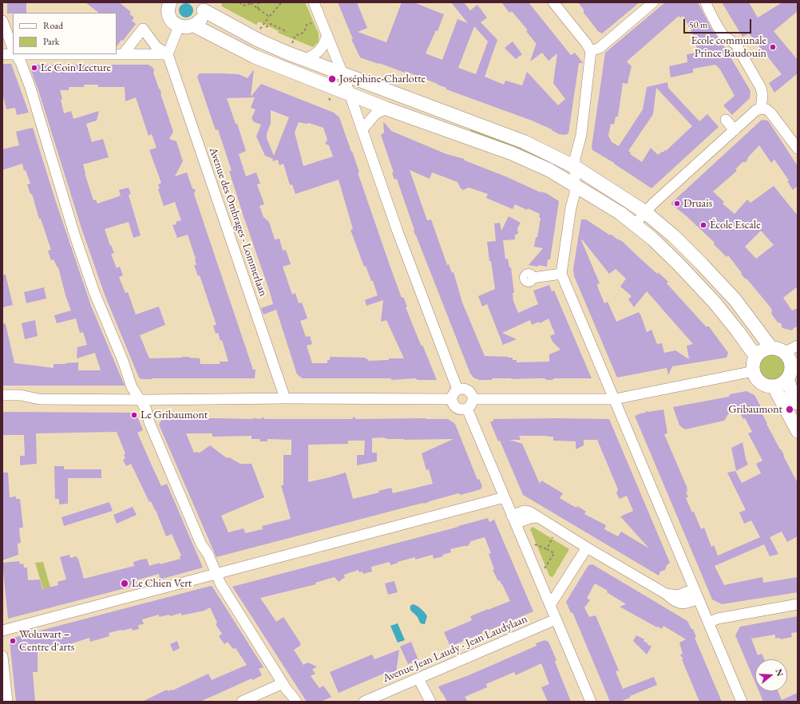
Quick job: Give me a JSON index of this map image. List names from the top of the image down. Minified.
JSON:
{"streets":{"street":["Avenue des Ombrages - Lommerlaan","Avenue Jean Laudy - Jean Laudylaan"]},"places":["Ecole communale Prince Baudouin","Le Coin Lecture","Joséphine-Charlotte","Druais","École Escale","Gribaumont","Le Gribaumont","Le Chien Vert","Woluwart – Centre d'arts"],"legend":["Road","Park"],"scale_bar":"50 m","north":"right"}
